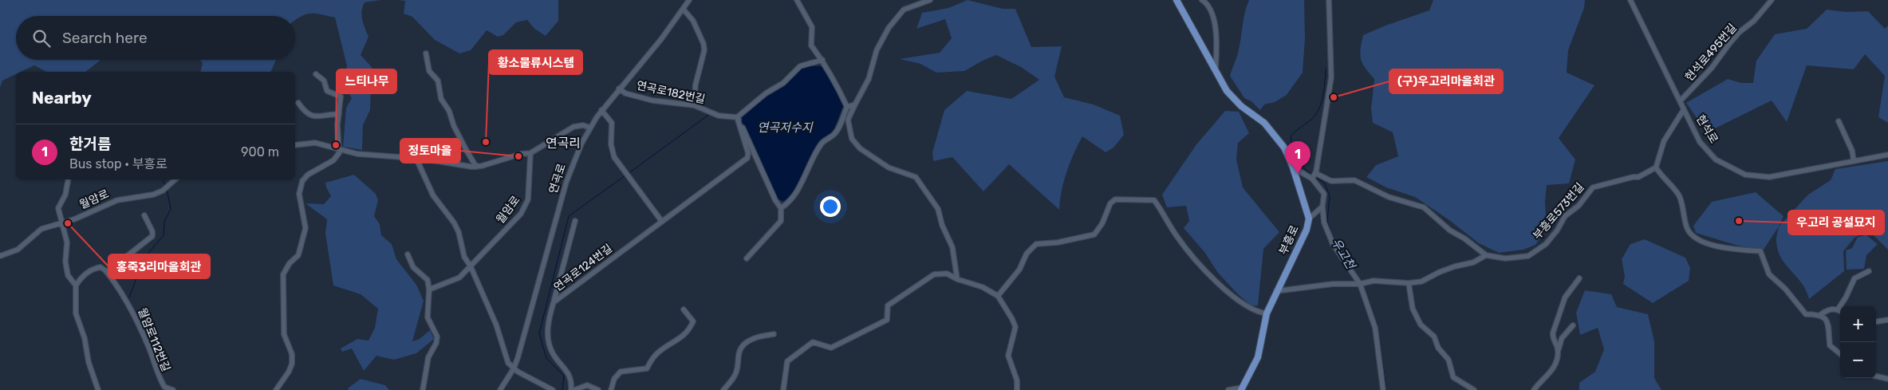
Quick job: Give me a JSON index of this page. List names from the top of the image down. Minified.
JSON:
{"streets":{"main road":["부흥로"],"street":["현석로495번길","연곡로182번길","현석로","연곡로","월암로","부흥로573번길","연곡로124번길","월암로112번길"]},"crossings":[["현석로495번길","현석로"],["연곡로182번길","연곡로"],["연곡로182번길","연곡로124번길"],["부흥로573번길","부흥로"]],"districts":["연곡리"],"water":["연곡저수지","우고천"],"places":["(구)우고리마을회관","황소물류시스템","느티나무","정토마을","우고리 공설묘지","홍죽3리마을회관"],"page":{"search":"Search here","heading":"Nearby","list":[{"mark":"1","name":"한거름","note":"Bus stop · 부흥로","value":"900 m"}],"pins":"1","map_buttons":["+","−"]}}
